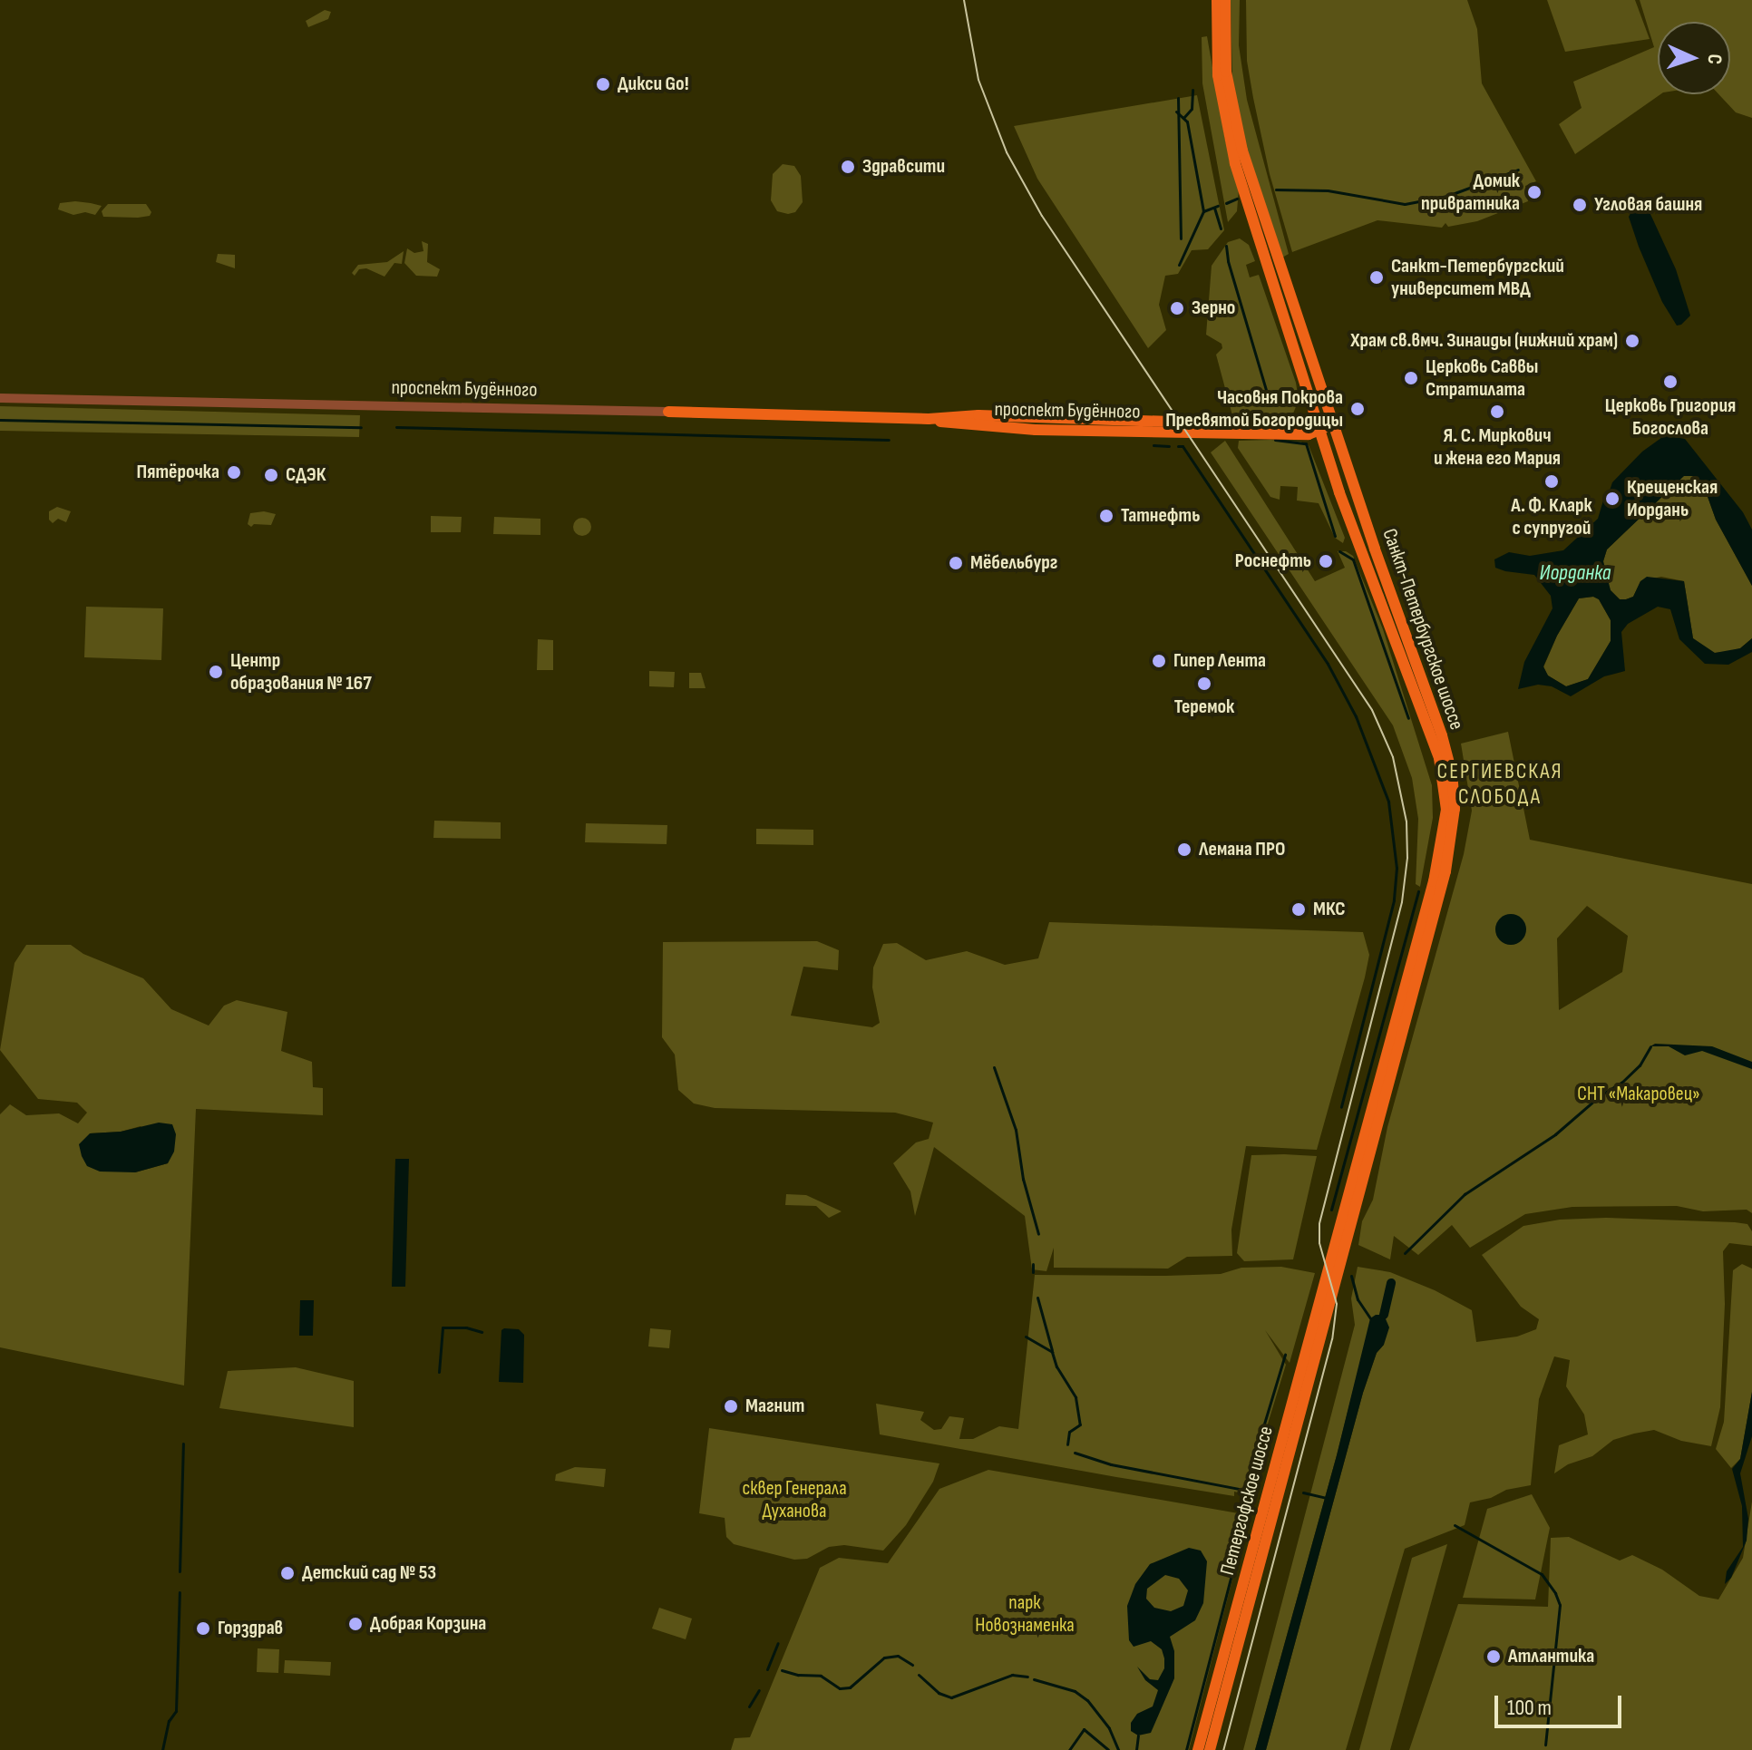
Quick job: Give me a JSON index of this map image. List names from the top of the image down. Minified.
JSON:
{"streets":{"main road":["проспект Будённого","Санкт-Петербургское шоссе","Петергофское шоссе"]},"crossings":[["проспект Будённого","Санкт-Петербургское шоссе"],["Санкт-Петербургское шоссе","Петергофское шоссе"]],"districts":["СЕРГИЕВСКАЯ СЛОБОДА"],"water":["Иорданка"],"parks":["СНТ «Макаровец»","сквер Генерала Духанова","парк Новознаменка"],"places":["Дикси Go!","Здравсити","Домик привратника","Угловая башня","Санкт-Петербургский университет МВД","Зерно","Храм св.вмч. Зинаиды (нижний храм)","Церковь Саввы Стратилата","Церковь Григория Богослова","Часовня Покрова Пресвятой Богородицы","Я. С. Миркович и жена его Мария","Пятёрочка","СДЭК","А. Ф. Кларк с супругой","Крещенская Иордань","Татнефть","Роснефть","Мёбельбург","Гипер Лента","Центр образования № 167","Теремок","Лемана ПРО","МКС","Магнит","Детский сад № 53","Добрая Корзина","Горздрав","Атлантика"],"scale_bar":"100 m","north":"right"}
